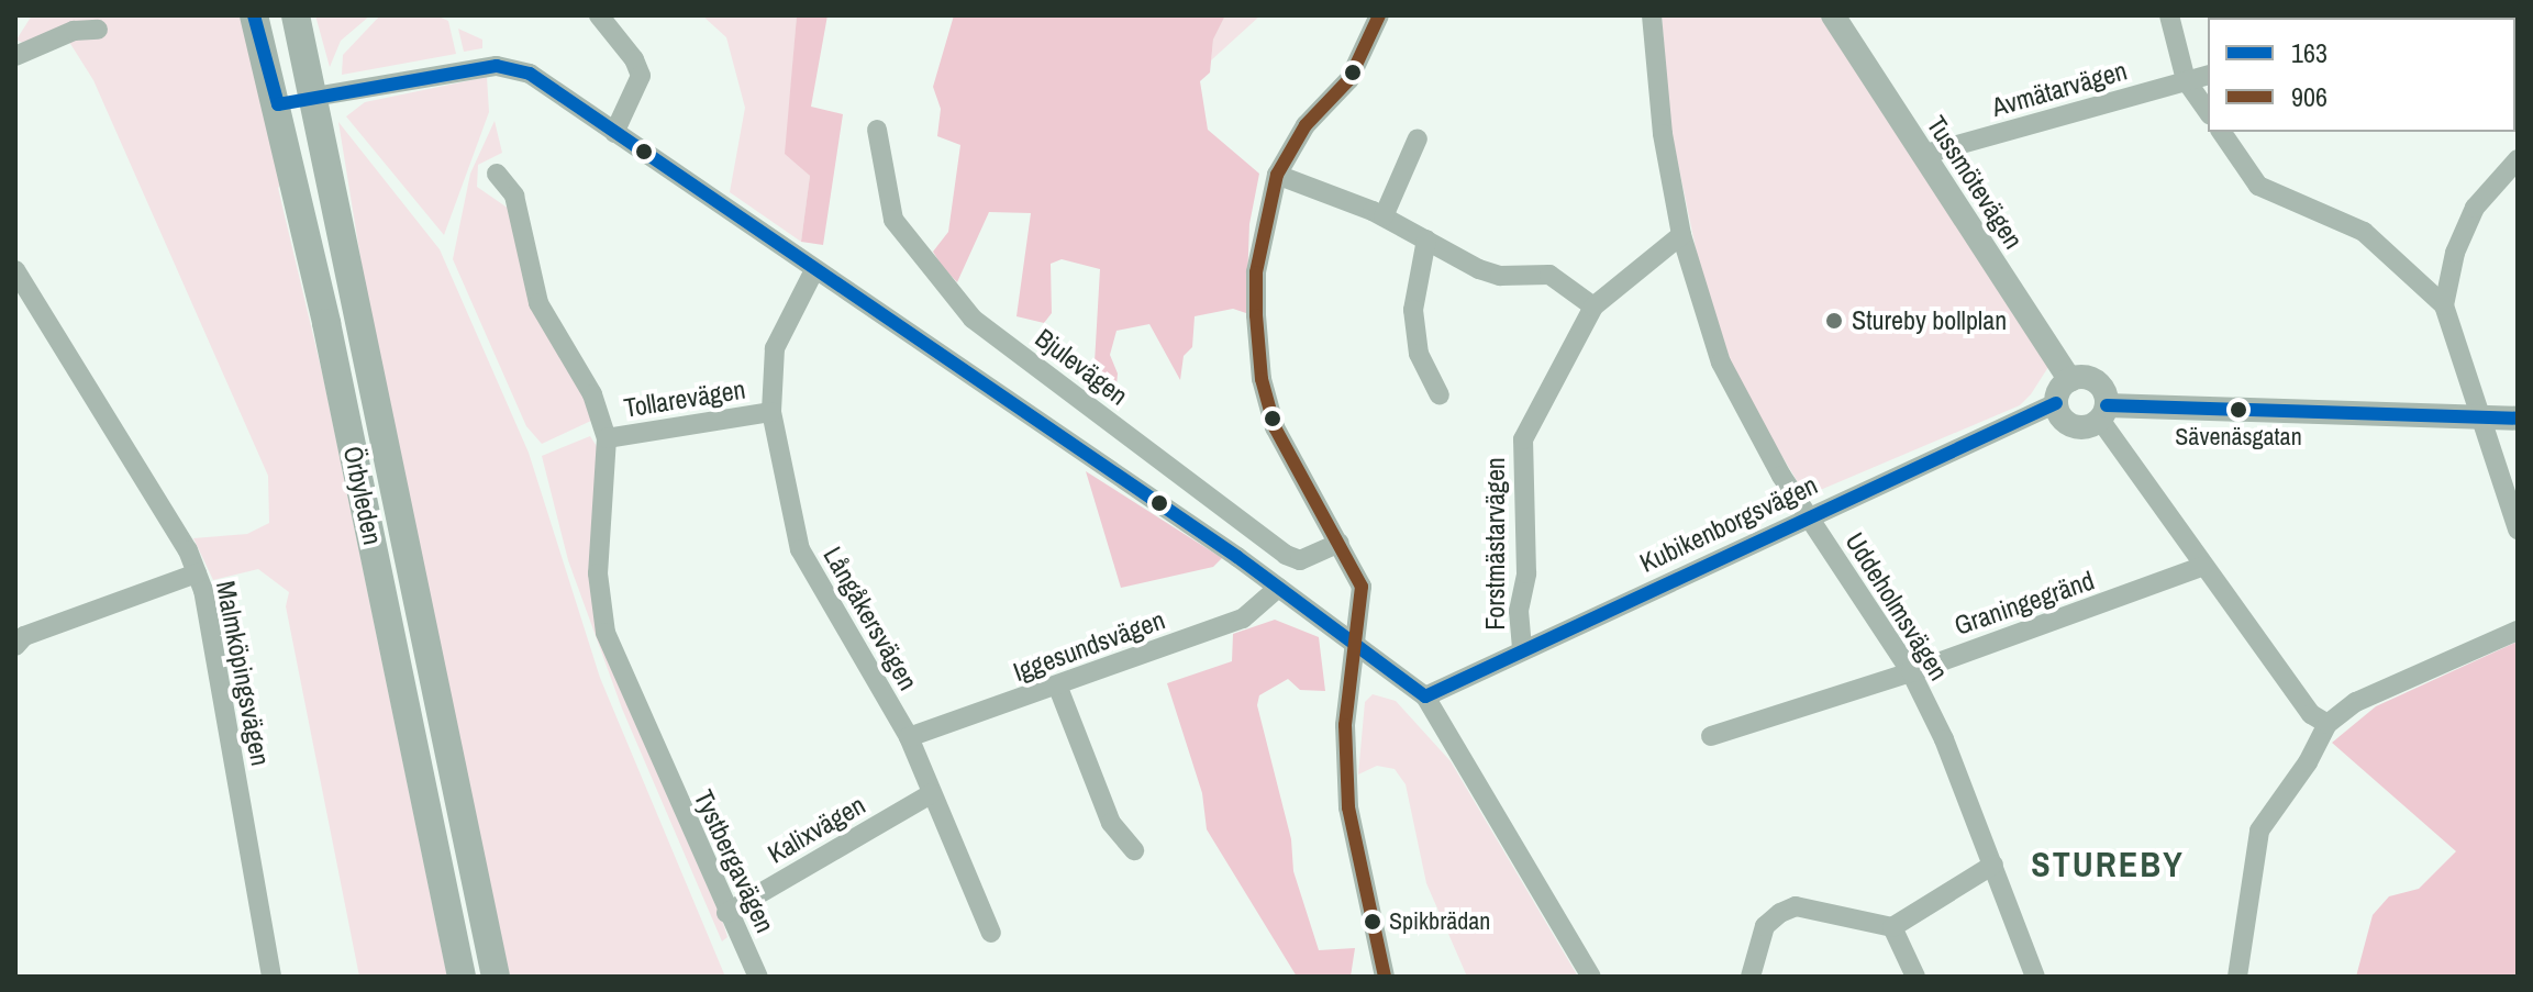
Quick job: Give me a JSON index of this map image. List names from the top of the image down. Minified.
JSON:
{"streets":{"main road":["Örbyleden"],"street":["Avmätarvägen","Tussmötevägen","Bjulevägen","Tollarevägen","Kubikenborgsvägen","Forstmästarvägen","Graningegränd","Uddeholmsvägen","Långåkersvägen","Iggesundsvägen","Malmköpingsvägen","Kalixvägen","Tystbergavägen"]},"crossings":[["Avmätarvägen","Tussmötevägen"],["Tussmötevägen","Kubikenborgsvägen"],["Tollarevägen","Långåkersvägen"],["Tollarevägen","Tystbergavägen"],["Kubikenborgsvägen","Forstmästarvägen"],["Kubikenborgsvägen","Uddeholmsvägen"],["Forstmästarvägen","Uddeholmsvägen"],["Graningegränd","Uddeholmsvägen"],["Långåkersvägen","Iggesundsvägen"],["Långåkersvägen","Kalixvägen"],["Kalixvägen","Tystbergavägen"]],"districts":["STUREBY"],"places":["Stureby bollplan","Sävenäsgatan","Spikbrädan"],"lines":["transit line 163","transit line 906"],"legend":["163","906"]}
